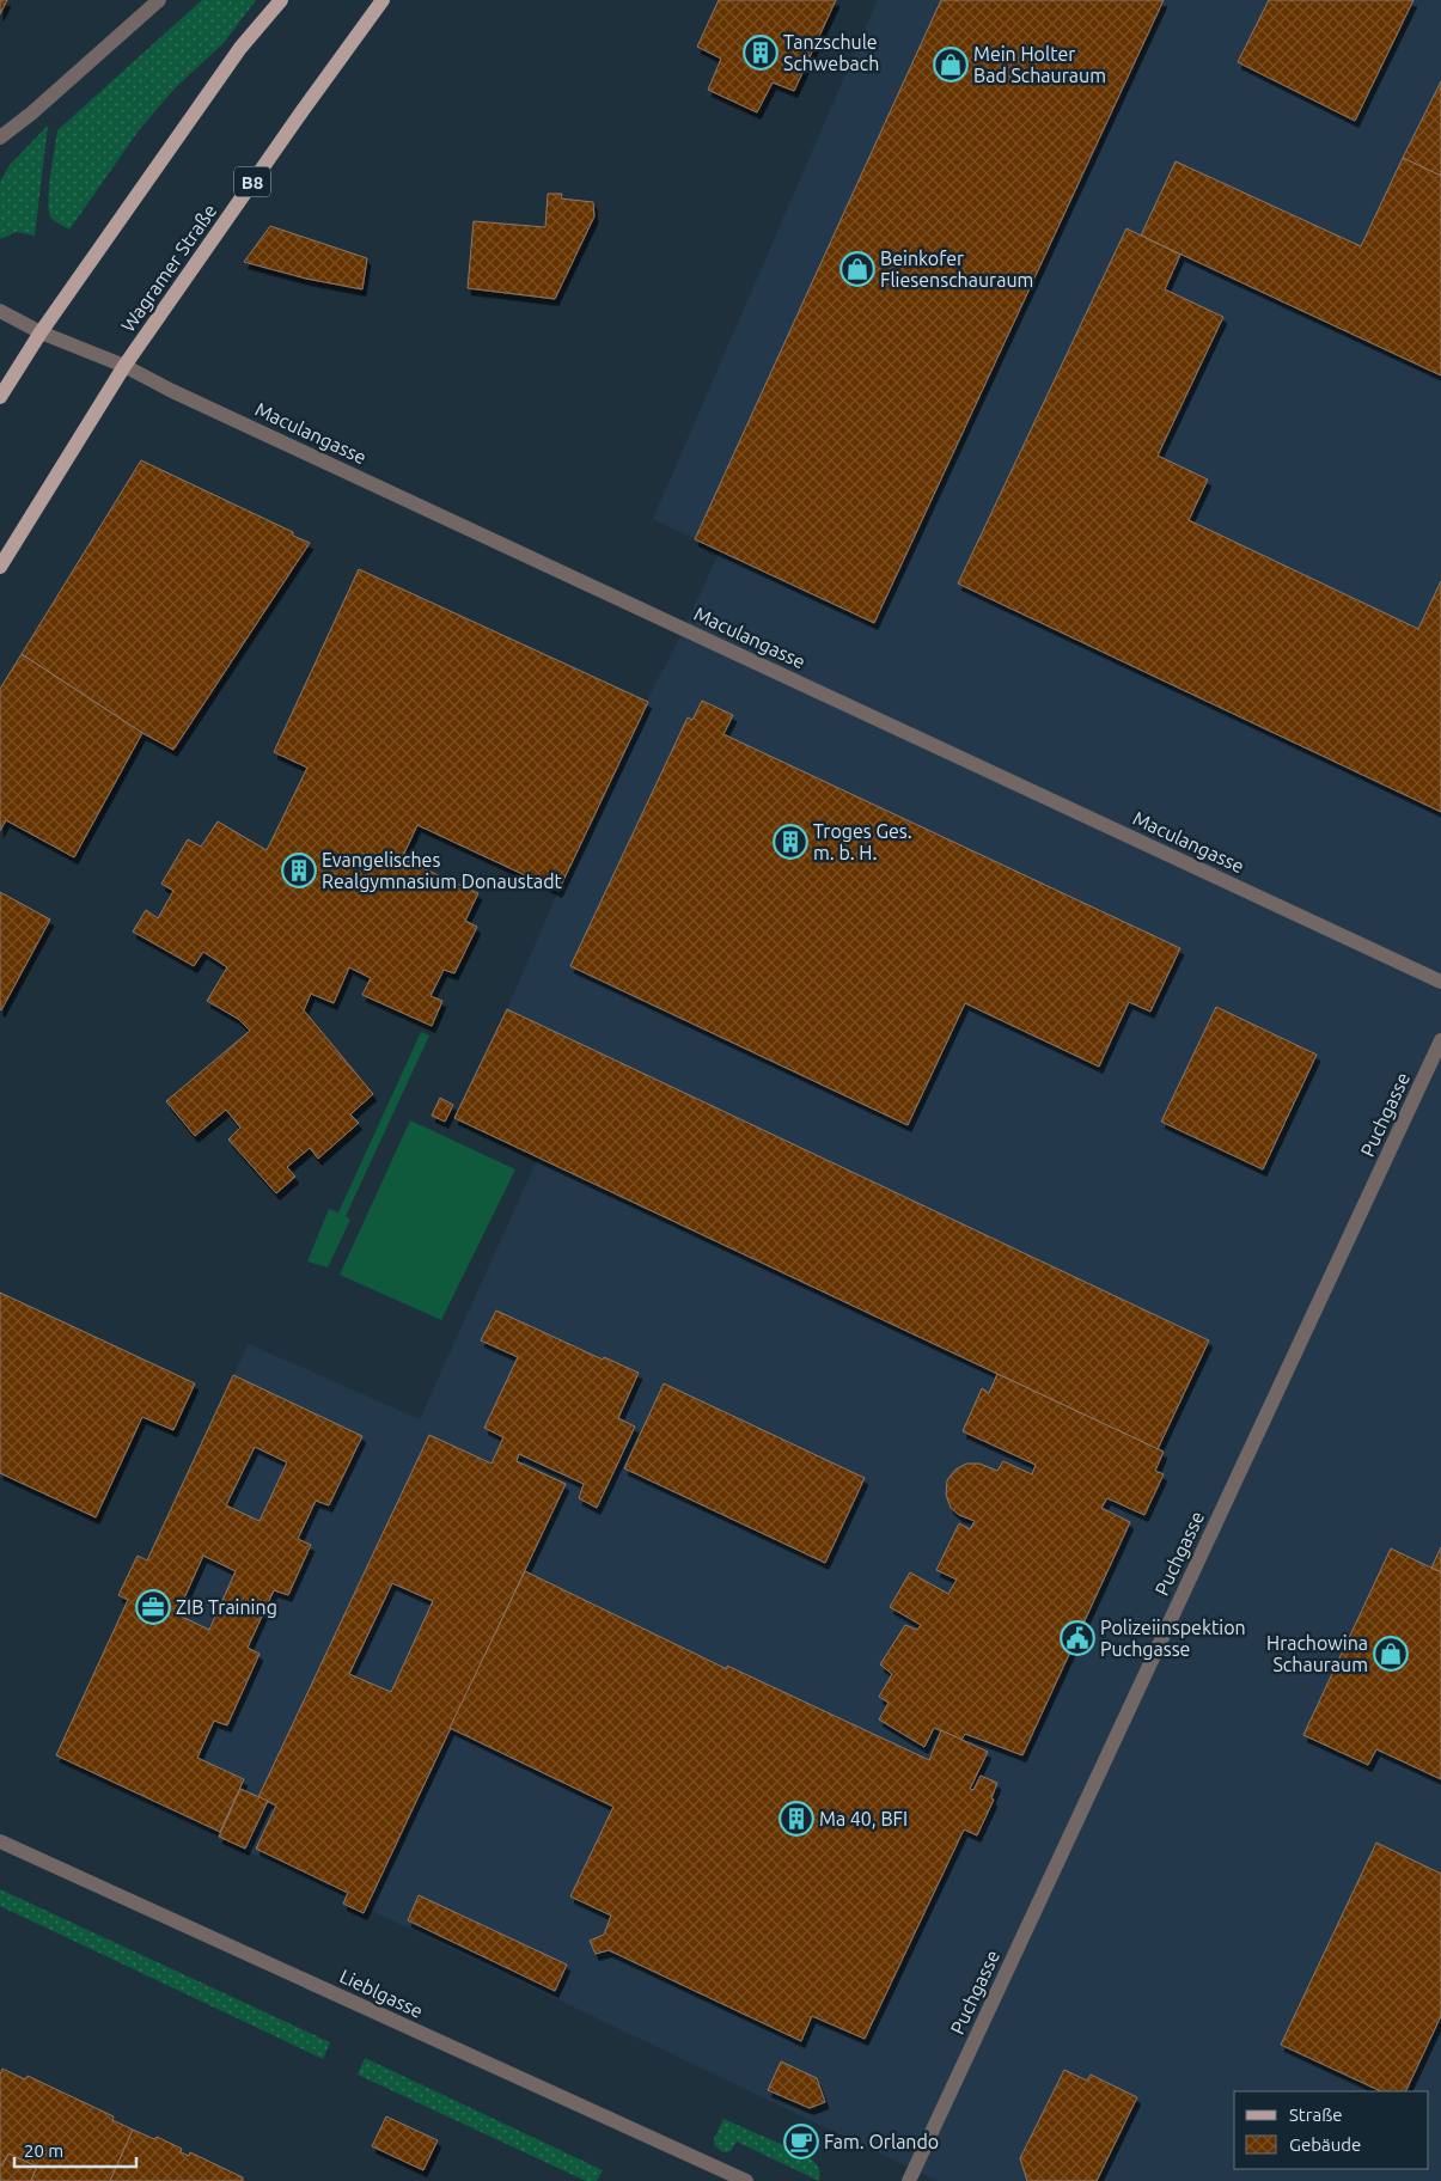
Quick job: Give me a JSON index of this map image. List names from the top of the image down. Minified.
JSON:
{"streets":{"main road":["B8","Wagramer Straße"],"street":["Maculangasse","Puchgasse","Lieblgasse"]},"crossings":[["Wagramer Straße","Maculangasse"]],"places":{"building":["Tanzschule Schwebach","Troges Ges. m. b. H.","Evangelisches Realgymnasium Donaustadt","Ma 40, BFI"],"shop":["Mein Holter Bad Schauraum","Beinkofer Fliesenschauraum","Hrachowina Schauraum"],"office":["ZIB Training"],"public building":["Polizeiinspektion Puchgasse"],"cafe":["Fam. Orlando"]},"legend":["Straße","Gebäude"],"scale_bar":"20 m"}
